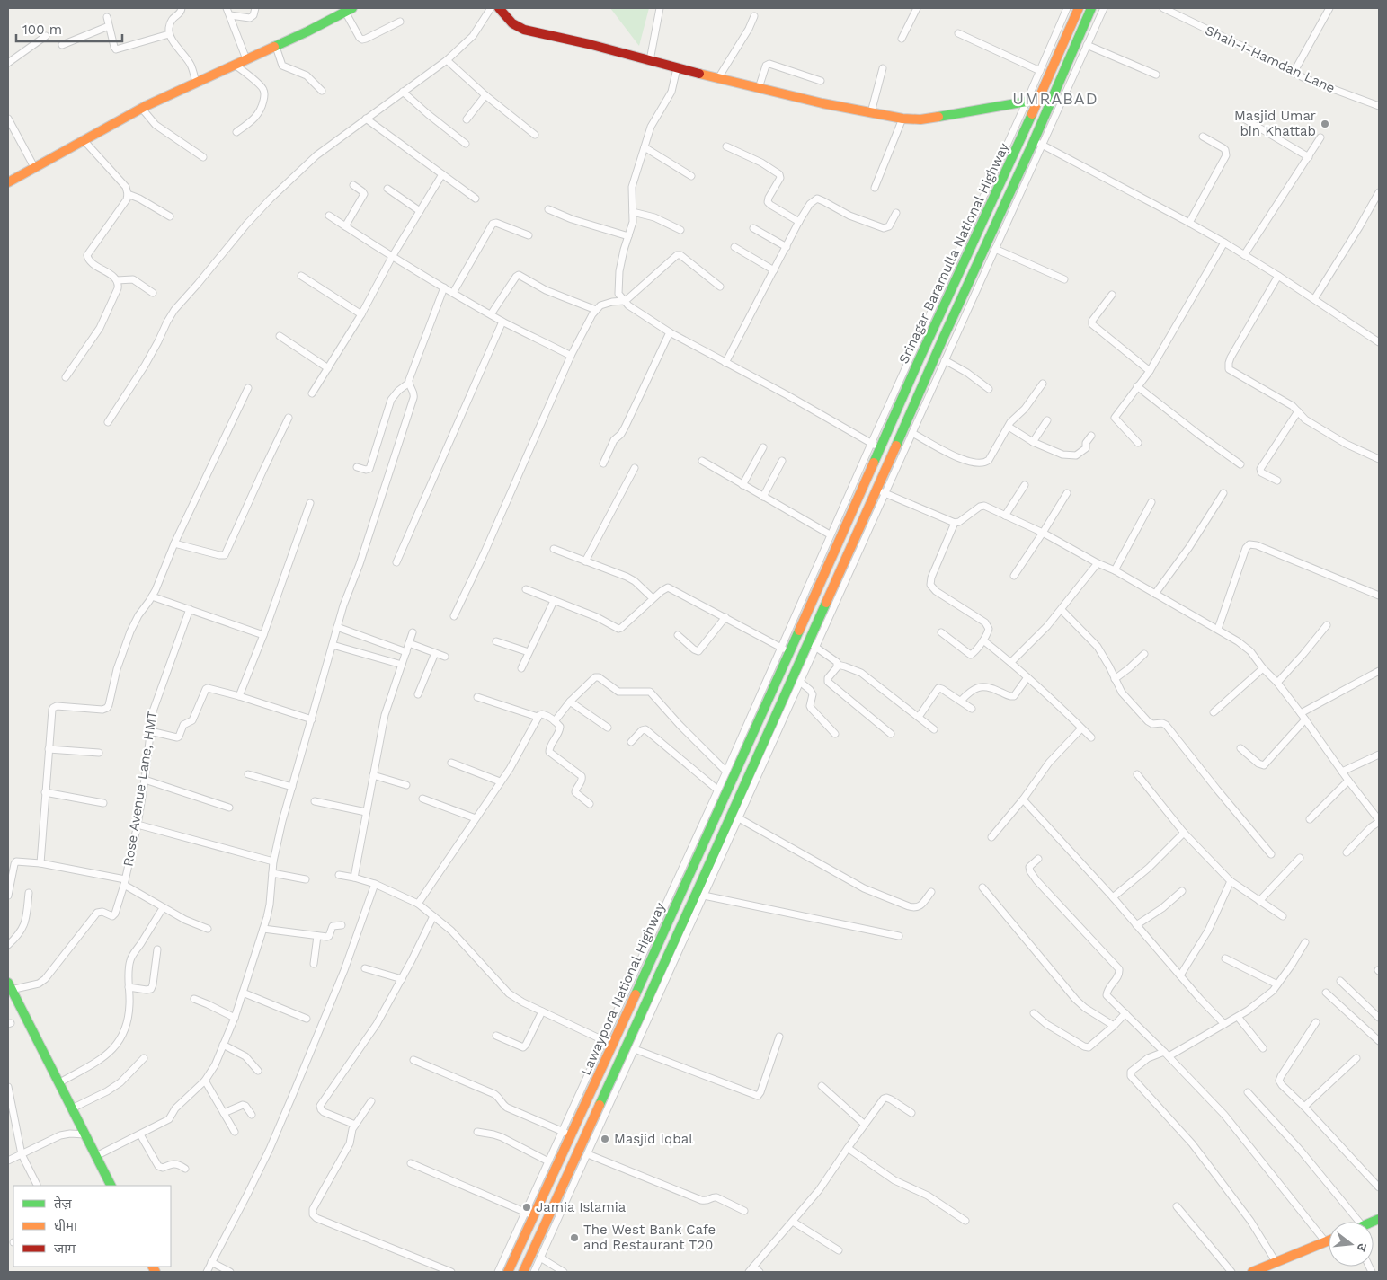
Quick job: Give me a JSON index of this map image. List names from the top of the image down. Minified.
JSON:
{"streets":{"main road":["Srinagar Baramulla National Highway","Lawaypora National Highway"],"street":["Shah-i-Hamdan Lane","Rose Avenue Lane, HMT"]},"crossings":[["Srinagar Baramulla National Highway","Lawaypora National Highway"]],"districts":["UMRABAD"],"places":["Masjid Umar bin Khattab","Masjid Iqbal","Jamia Islamia","The West Bank Cafe and Restaurant T20"],"legend":["तेज़","धीमा","जाम"],"scale_bar":"100 m","north":"right"}
